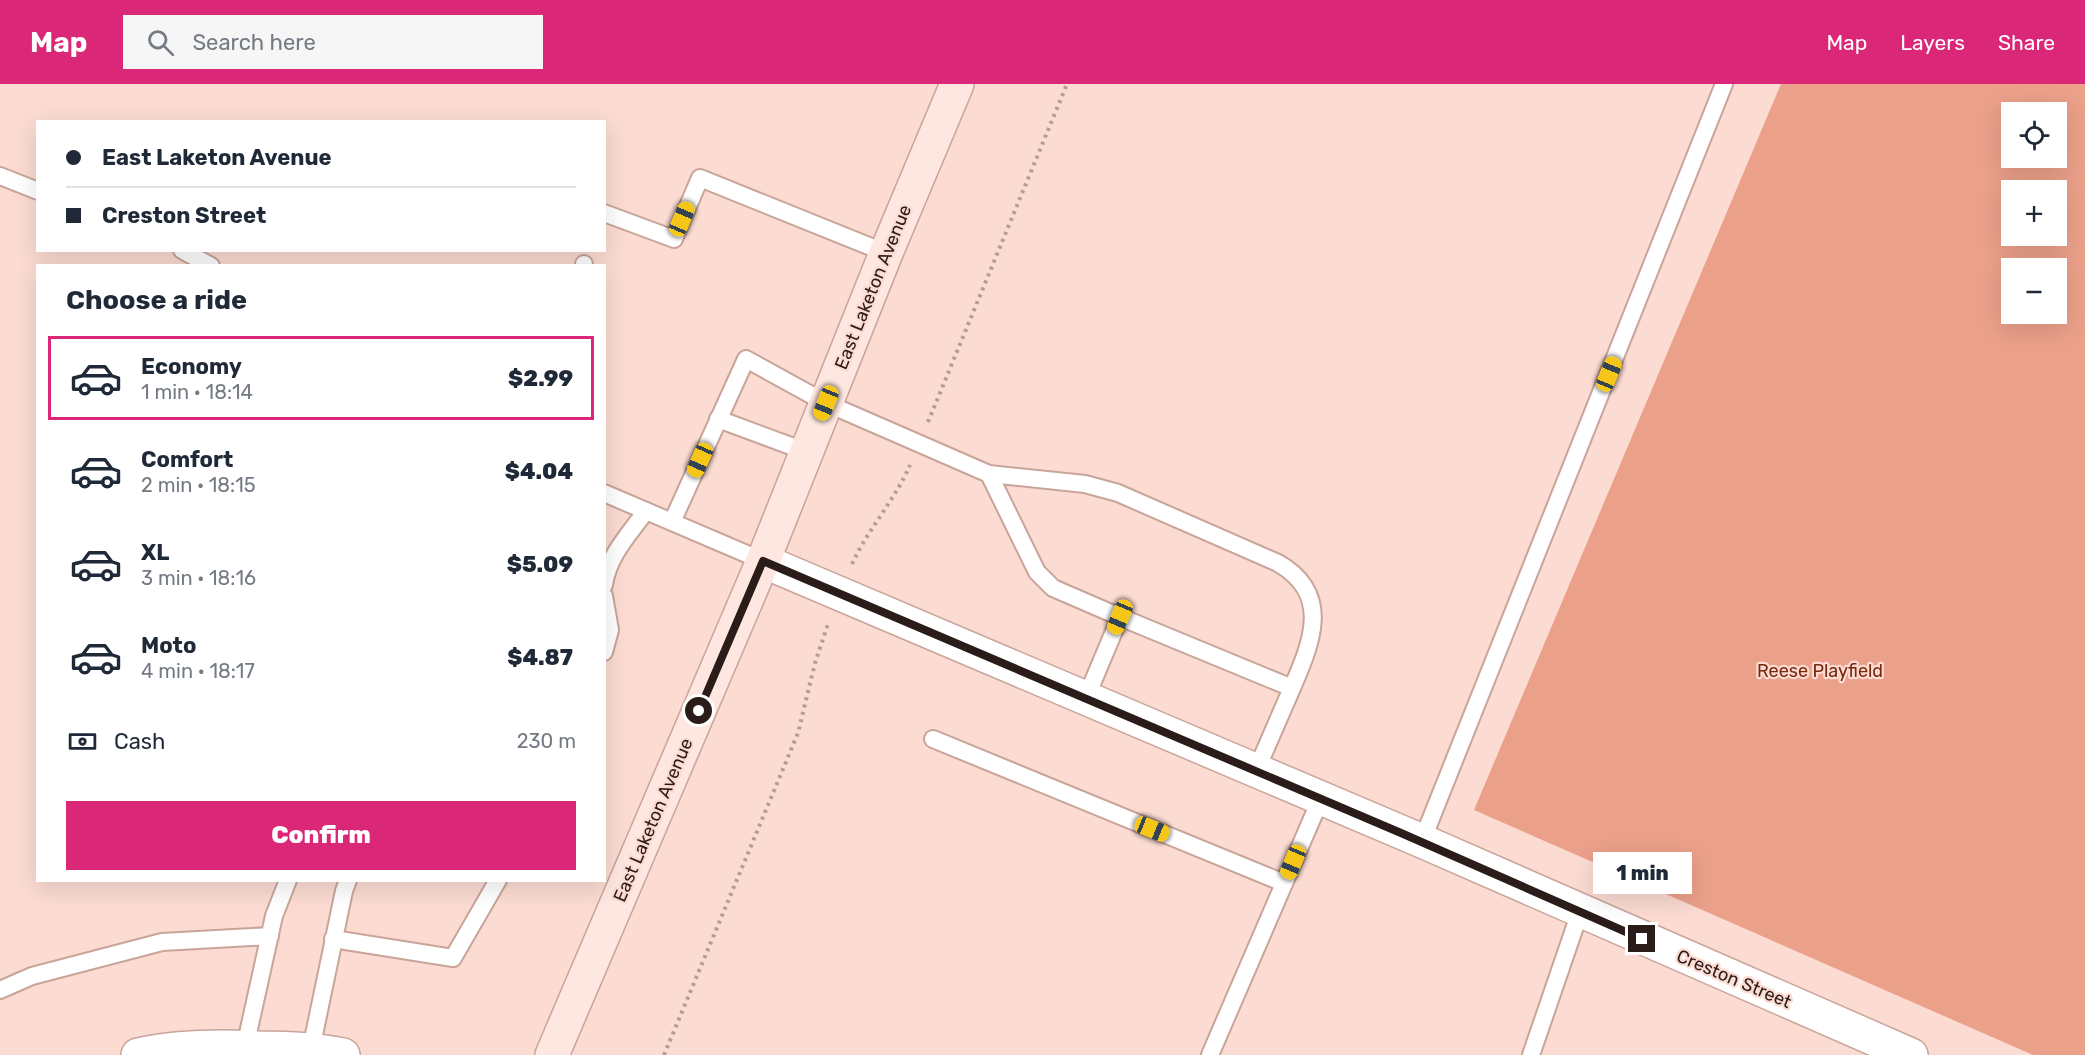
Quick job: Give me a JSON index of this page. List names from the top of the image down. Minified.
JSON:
{"streets":{"main road":["East Laketon Avenue"],"street":["Creston Street"]},"crossings":[["East Laketon Avenue","Creston Street"]],"parks":["Reese Playfield"],"page":{"header":"Map","search":"Search here","nav":["Map","Layers","Share"],"map_buttons":["+","−"],"banner":["East Laketon Avenue","Creston Street"],"heading":"Choose a ride","list":[{"name":"Economy","note":"1 min · 18:14","value":"$2.99"},{"name":"Comfort","note":"2 min · 18:15","value":"$4.04"},{"name":"XL","note":"3 min · 18:16","value":"$5.09"},{"name":"Moto","note":"4 min · 18:17","value":"$4.87"}],"pay":["Cash","230 m"],"buttons":"Confirm","bubble":"1 min"}}
